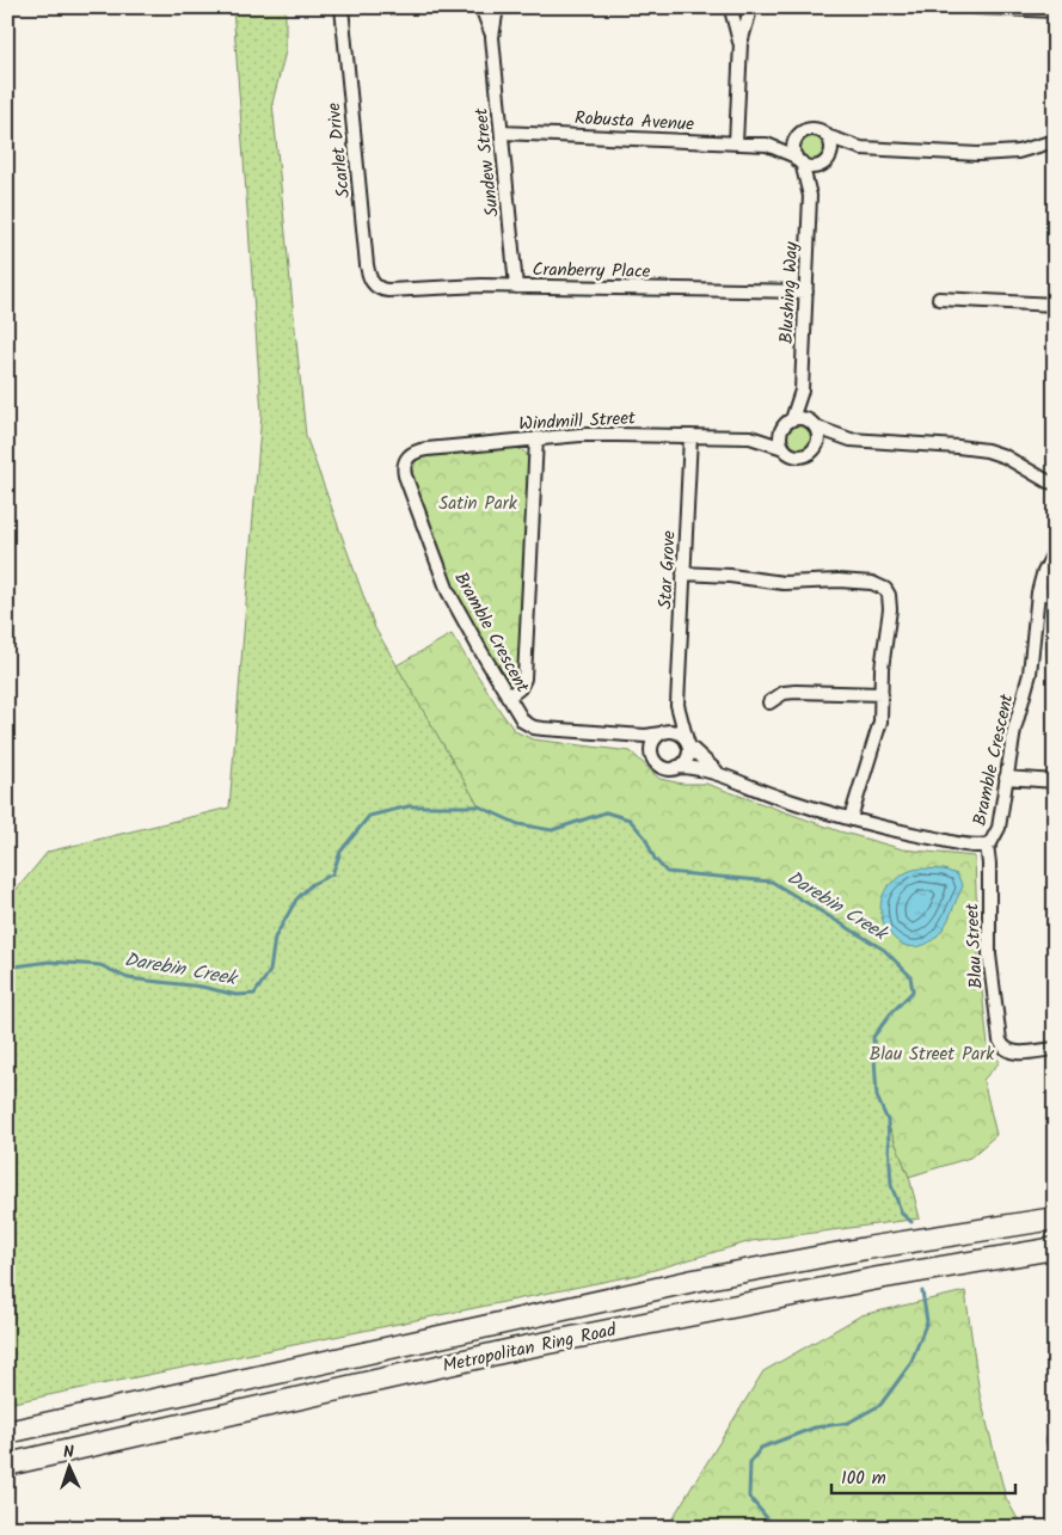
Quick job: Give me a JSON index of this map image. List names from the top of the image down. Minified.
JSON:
{"streets":{"highway":["Metropolitan Ring Road"],"street":["Robusta Avenue","Scarlet Drive","Sundew Street","Cranberry Place","Blushing Way","Windmill Street","Star Grove","Bramble Crescent","Blau Street"]},"crossings":[["Robusta Avenue","Sundew Street"],["Robusta Avenue","Blushing Way"],["Scarlet Drive","Cranberry Place"],["Sundew Street","Cranberry Place"],["Cranberry Place","Blushing Way"],["Blushing Way","Windmill Street"],["Windmill Street","Star Grove"],["Windmill Street","Bramble Crescent"],["Star Grove","Bramble Crescent"],["Bramble Crescent","Blau Street"]],"water":["Darebin Creek"],"parks":["Satin Park","Blau Street Park"],"scale_bar":"100 m","north":"top"}
